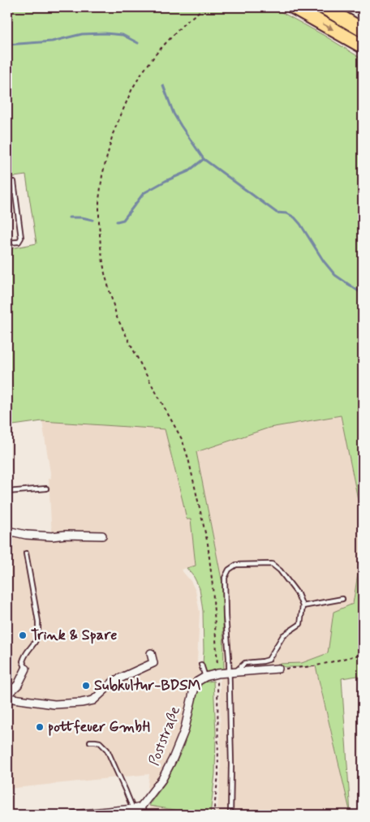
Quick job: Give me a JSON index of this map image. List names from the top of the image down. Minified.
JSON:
{"streets":{"street":["Poststraße"]},"places":["Trink & Spare","Subkultur-BDSM","pottfeuer GmbH"]}
